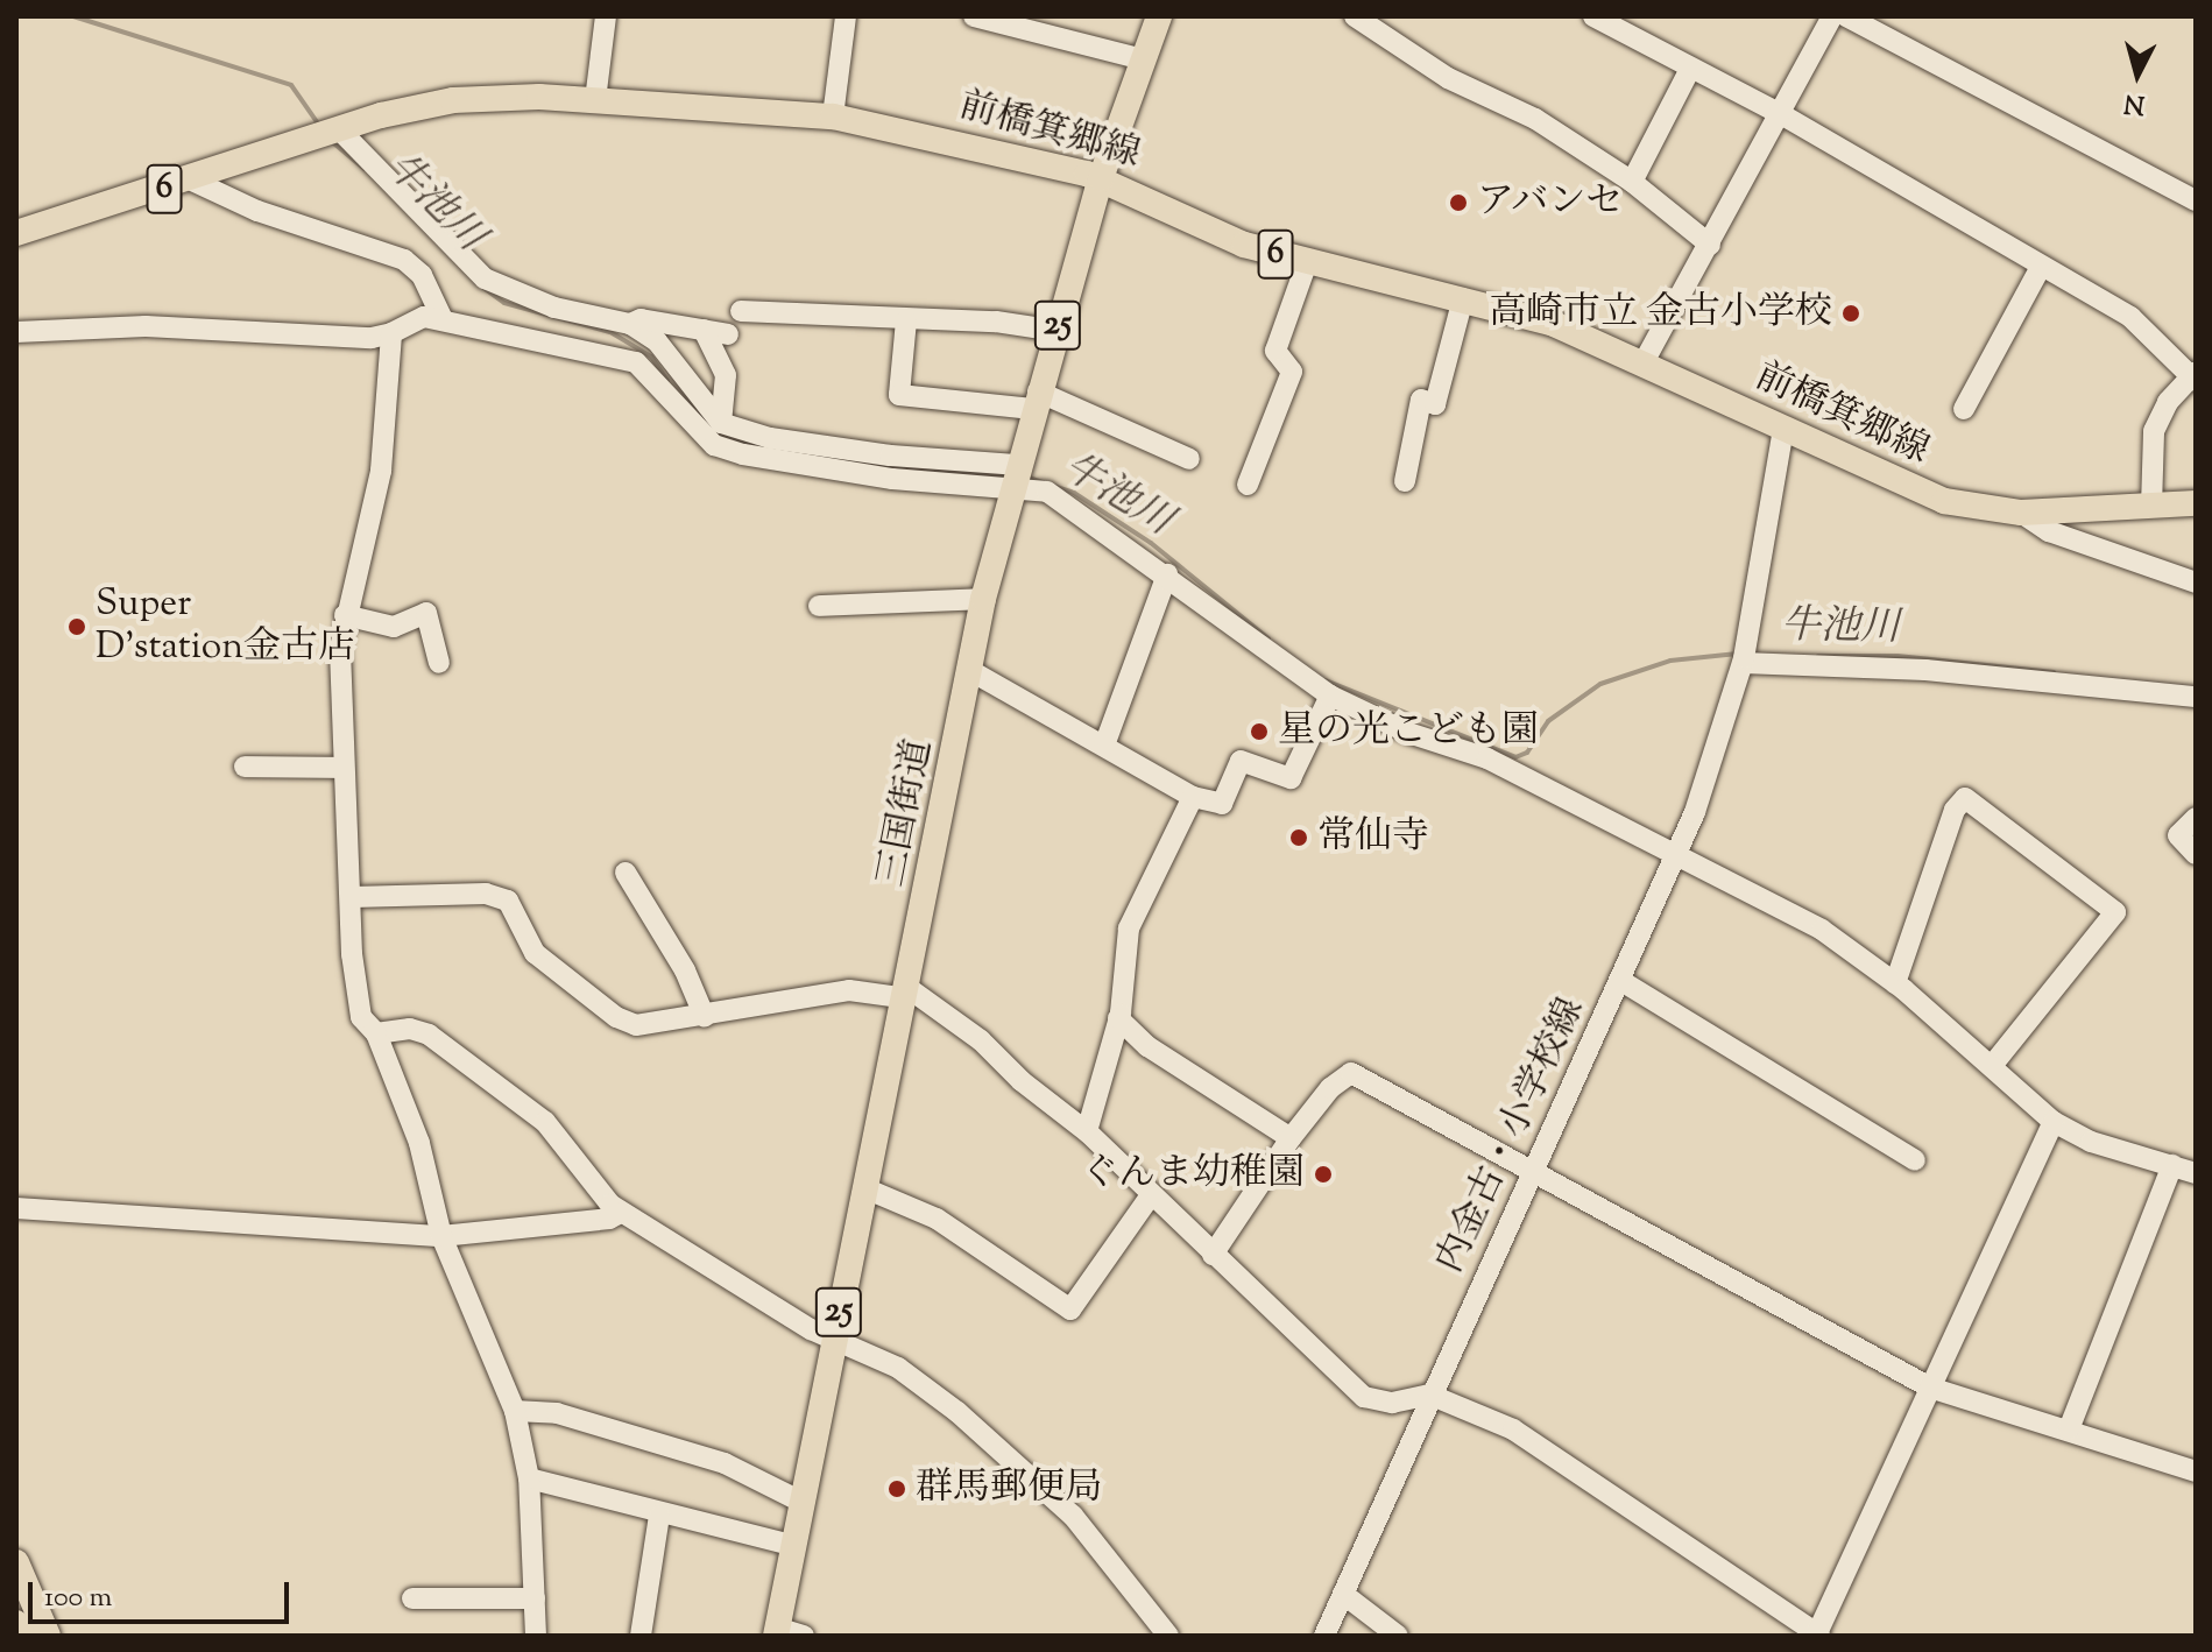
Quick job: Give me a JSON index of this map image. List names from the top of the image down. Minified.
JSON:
{"streets":{"main road":["前橋箕郷線","6","25","三国街道"],"street":["内金古・小学校線"]},"crossings":[["前橋箕郷線","三国街道"],["前橋箕郷線","内金古・小学校線"]],"water":["牛池川"],"places":["アバンセ","高崎市立 金古小学校","Super D'station金古店","星の光こども園","常仙寺","ぐんま幼稚園","群馬郵便局"],"scale_bar":"100 m","north":"bottom"}
